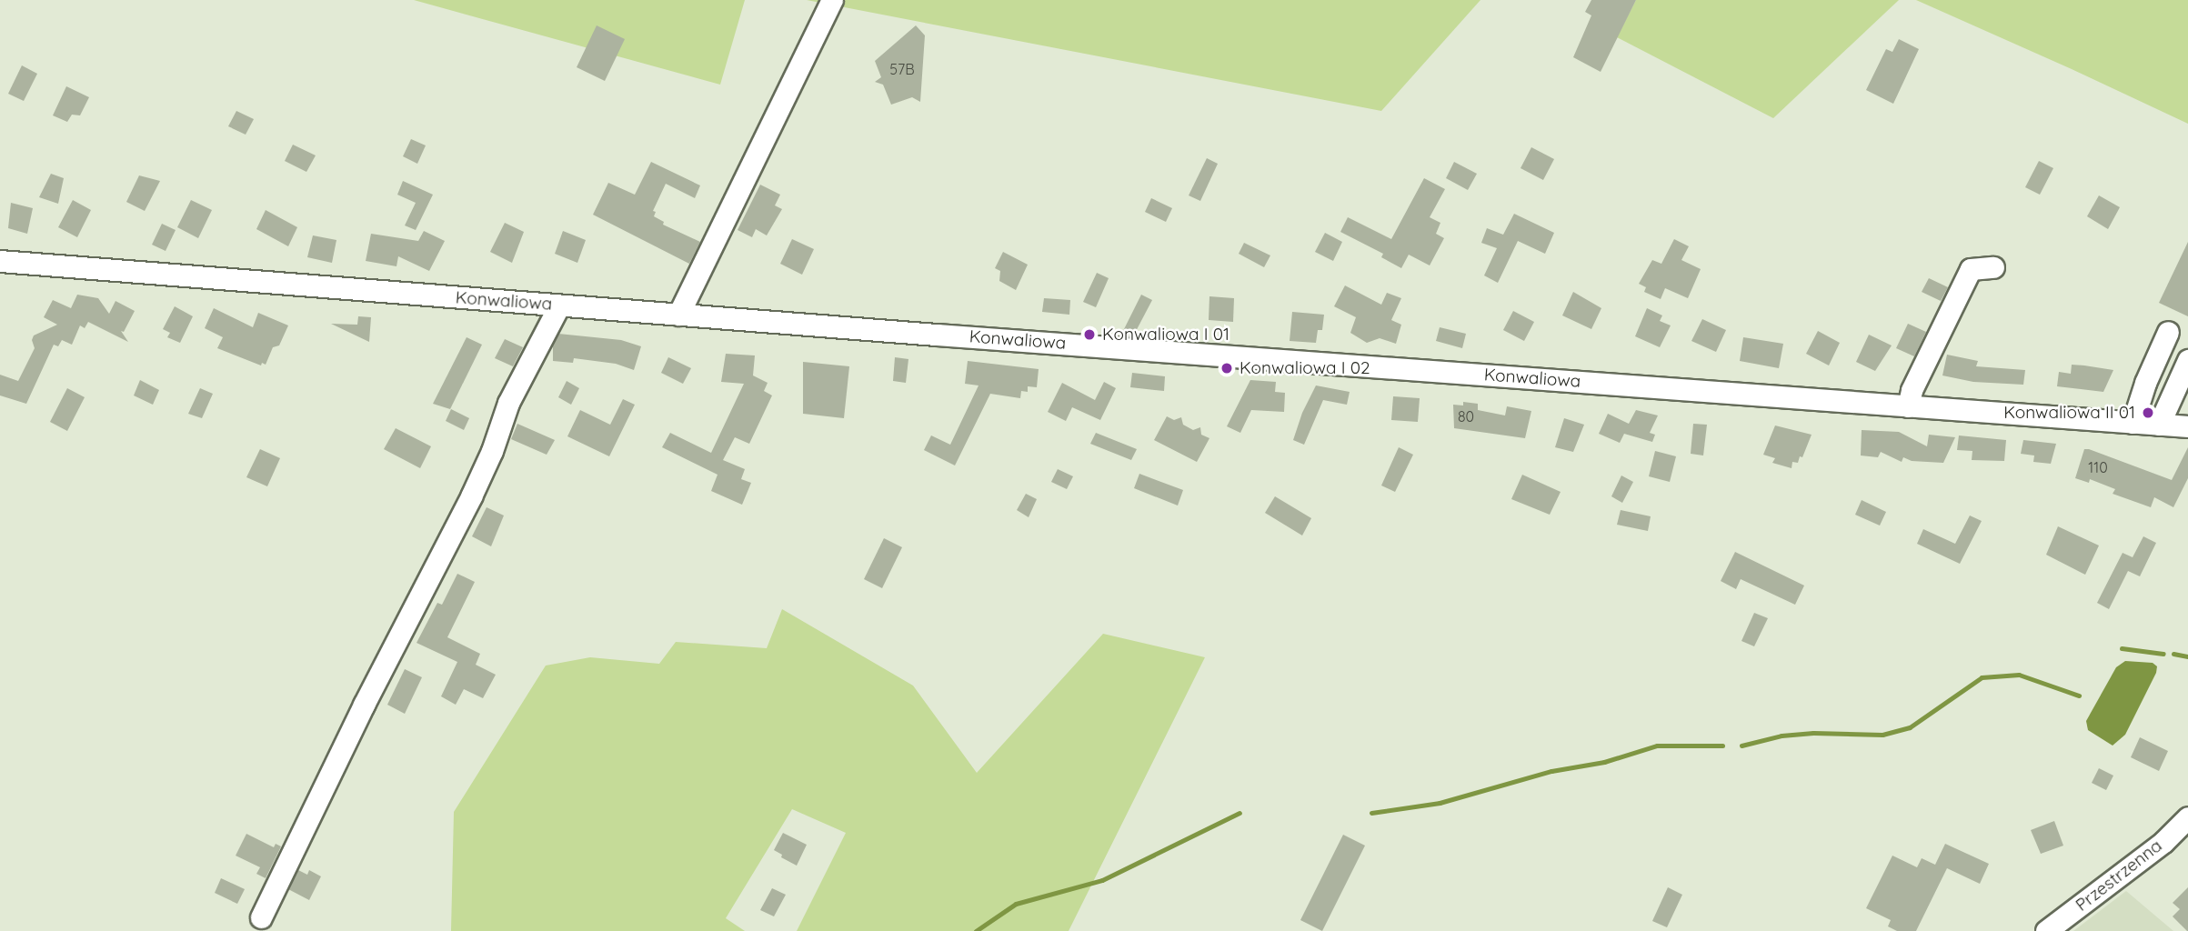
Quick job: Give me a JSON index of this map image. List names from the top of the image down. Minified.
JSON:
{"streets":{"street":["Konwaliowa","Przestrzenna"]},"places":["Konwaliowa I 01","Konwaliowa I 02","Konwaliowa II 01"],"house_numbers":["57B","80","110"]}
